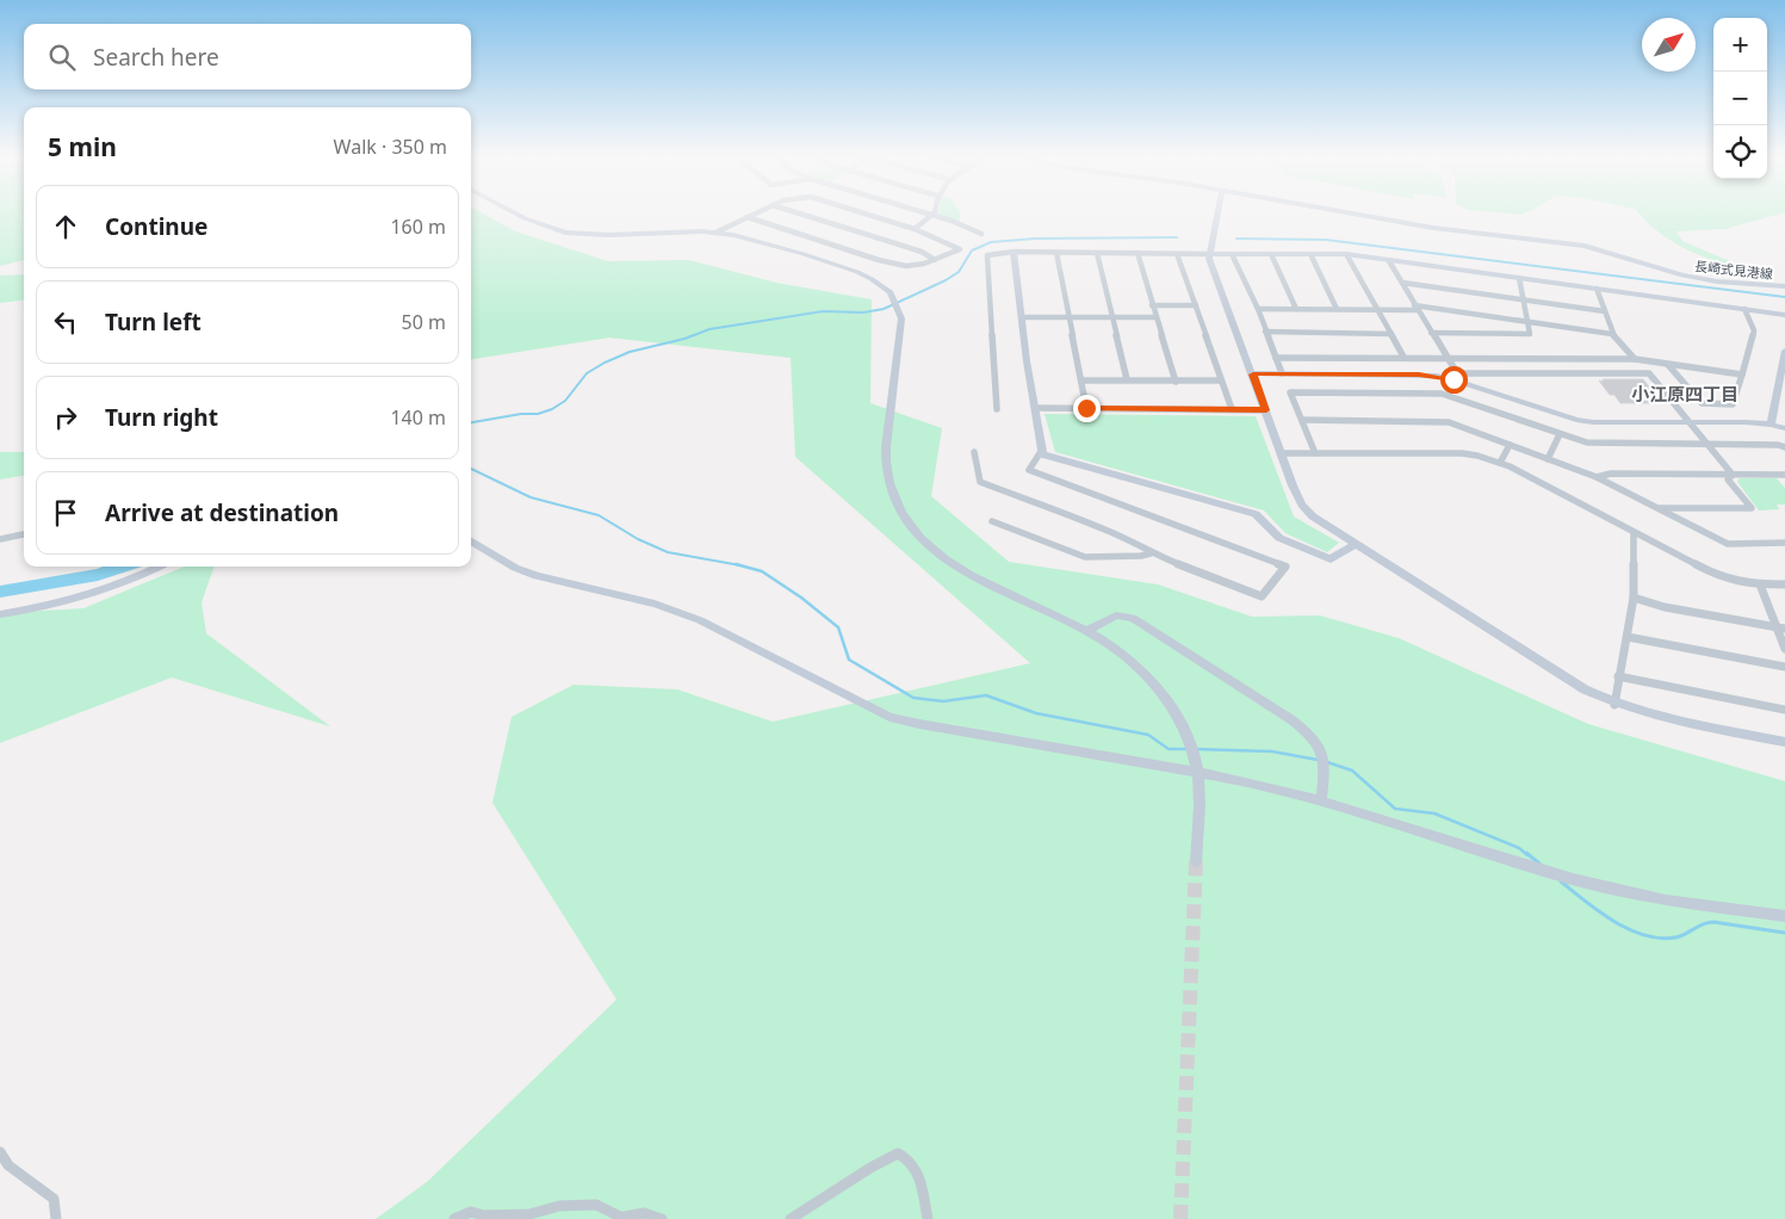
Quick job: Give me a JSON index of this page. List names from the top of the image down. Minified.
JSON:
{"streets":{"street":["長崎式見港線"]},"districts":["小江原四丁目"],"north":"top right","page":{"map_buttons":["+","−"],"search":"Search here","heading":["5 min","Walk · 350 m"],"list":[["Continue","160 m"],["Turn left","50 m"],["Turn right","140 m"],"Arrive at destination"]}}
